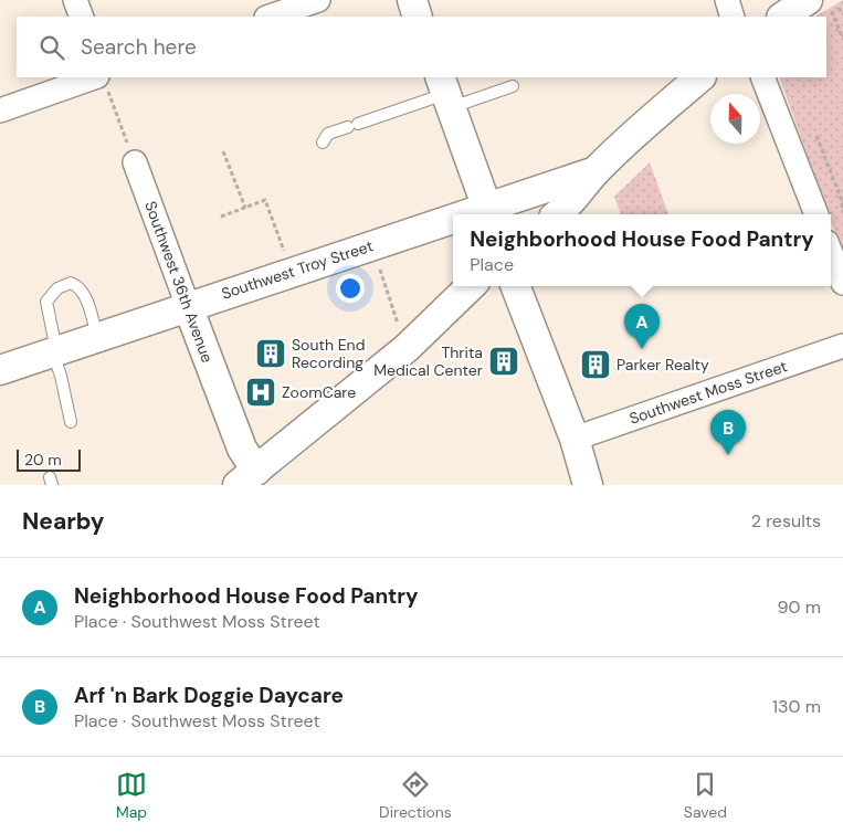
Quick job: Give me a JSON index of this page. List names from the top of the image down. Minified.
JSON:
{"streets":{"street":["Southwest Troy Street","Southwest 36th Avenue","Southwest Moss Street"]},"crossings":[["Southwest Troy Street","Southwest 36th Avenue"]],"places":{"building":["South End Recording","Thrita Medical Center","Parker Realty"],"hospital":["ZoomCare"]},"scale_bar":"20 m","north":"top","page":{"search":"Search here","popup":["Neighborhood House Food Pantry","Place"],"pins":["A","B"],"scale":"20 m","heading":["Nearby","2 results"],"list":[{"mark":"A","name":"Neighborhood House Food Pantry","note":"Place · Southwest Moss Street","value":"90 m"},{"mark":"B","name":"Arf 'n Bark Doggie Daycare","note":"Place · Southwest Moss Street","value":"130 m"}],"nav":["Map","Directions","Saved"]}}
